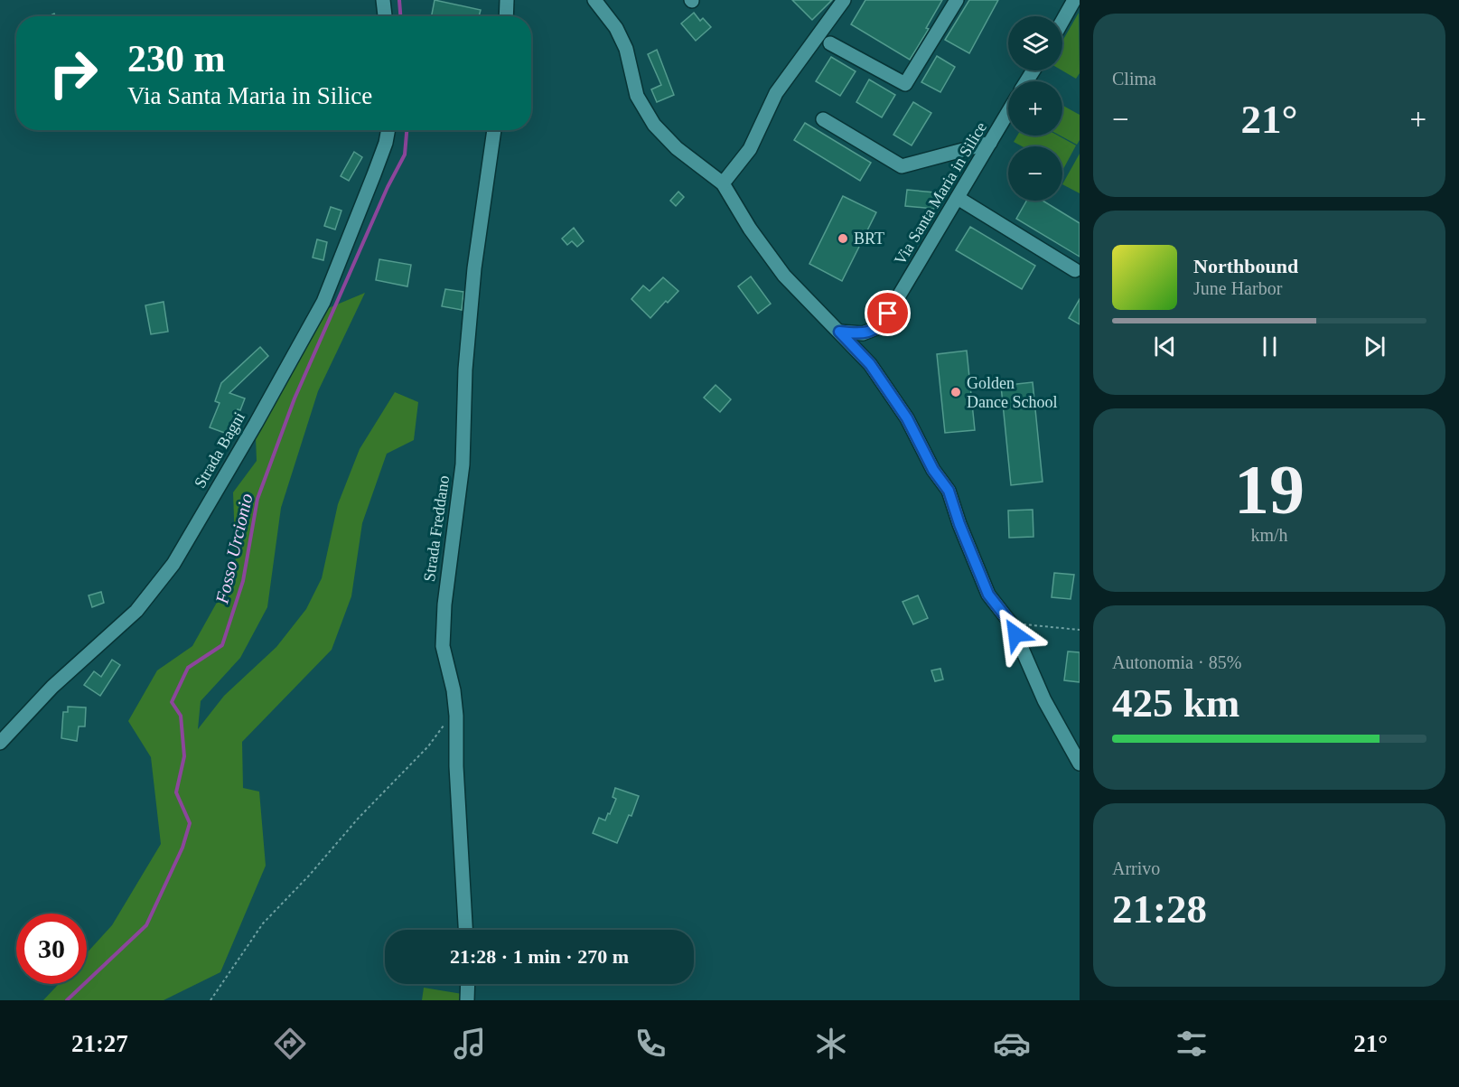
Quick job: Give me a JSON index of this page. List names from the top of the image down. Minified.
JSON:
{"streets":{"street":["Via Santa Maria in Silice","Strada Bagni","Strada Freddano"]},"water":["Fosso Urcionio"],"places":["BRT","Golden Dance School"],"page":{"tile":["Clima",["19","km/h"],["Autonomia · 85%","425 km"],["Arrivo","21:28"]],"map_buttons":["+","−"],"turn":["230 m","Via Santa Maria in Silice"],"heat":["−","21°","+"],"song":["Northbound","June Harbor"],"limit":"30","trip":"21:28 · 1 min · 270 m","tabs":["21:27","21°"]}}
